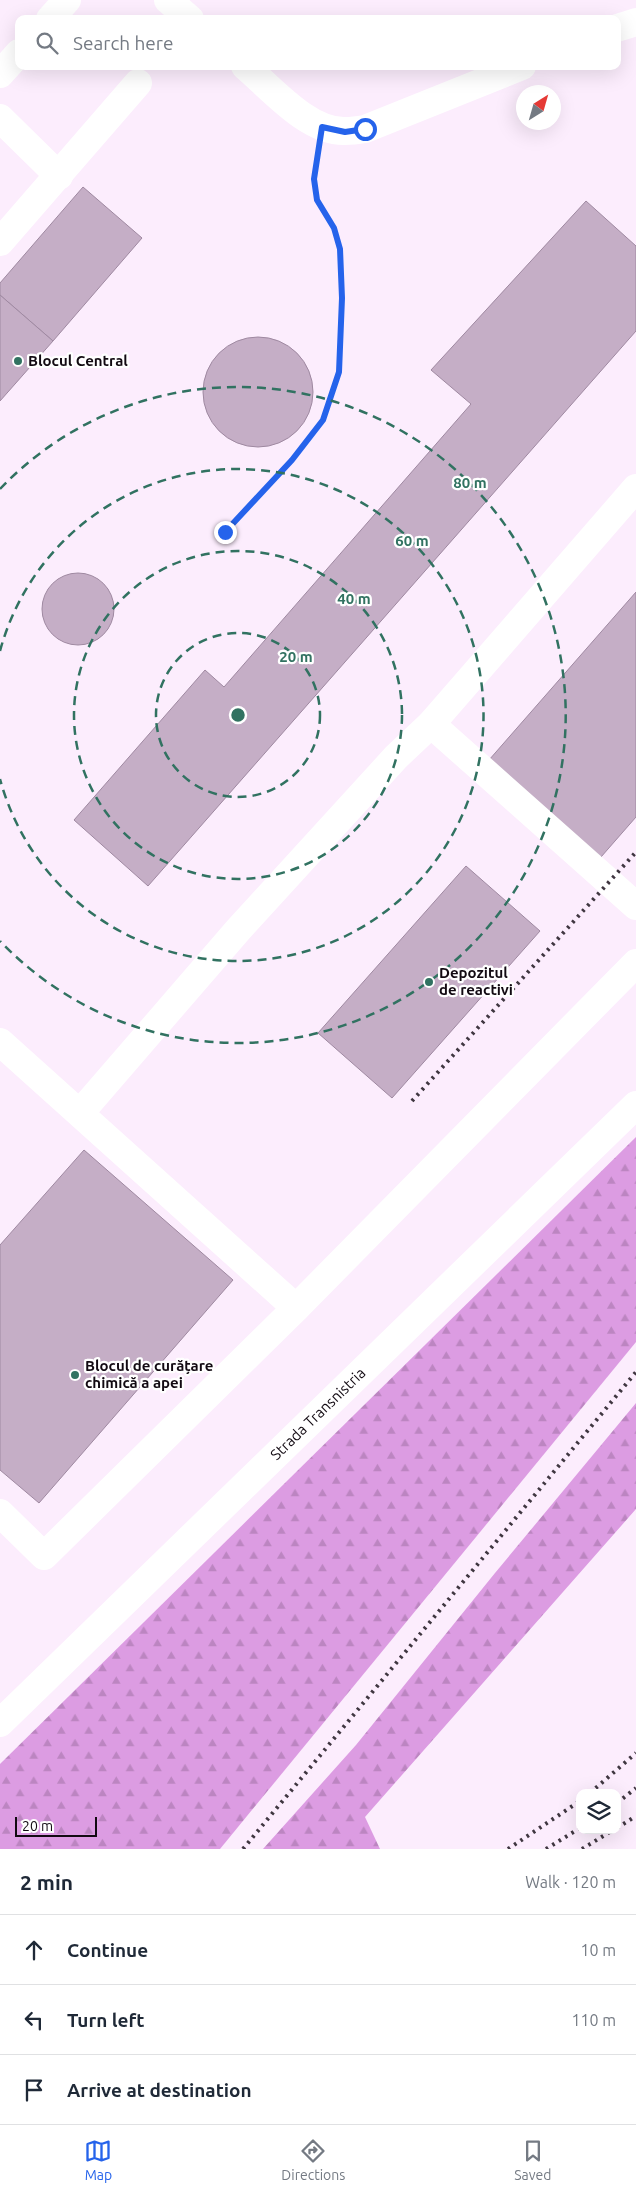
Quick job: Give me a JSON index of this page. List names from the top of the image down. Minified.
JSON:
{"streets":{"street":["Strada Transnistria"]},"places":["Blocul Central","Depozitul de reaсtivi","Blocul de curățare chimică a apei"],"scale_bar":"20 m","north":"top right","page":{"search":"Search here","scale":"20 m","heading":["2 min","Walk · 120 m"],"list":[["Continue","10 m"],["Turn left","110 m"],"Arrive at destination"],"nav":["Map","Directions","Saved"]},"rings":["80 m","60 m","40 m","20 m"]}
